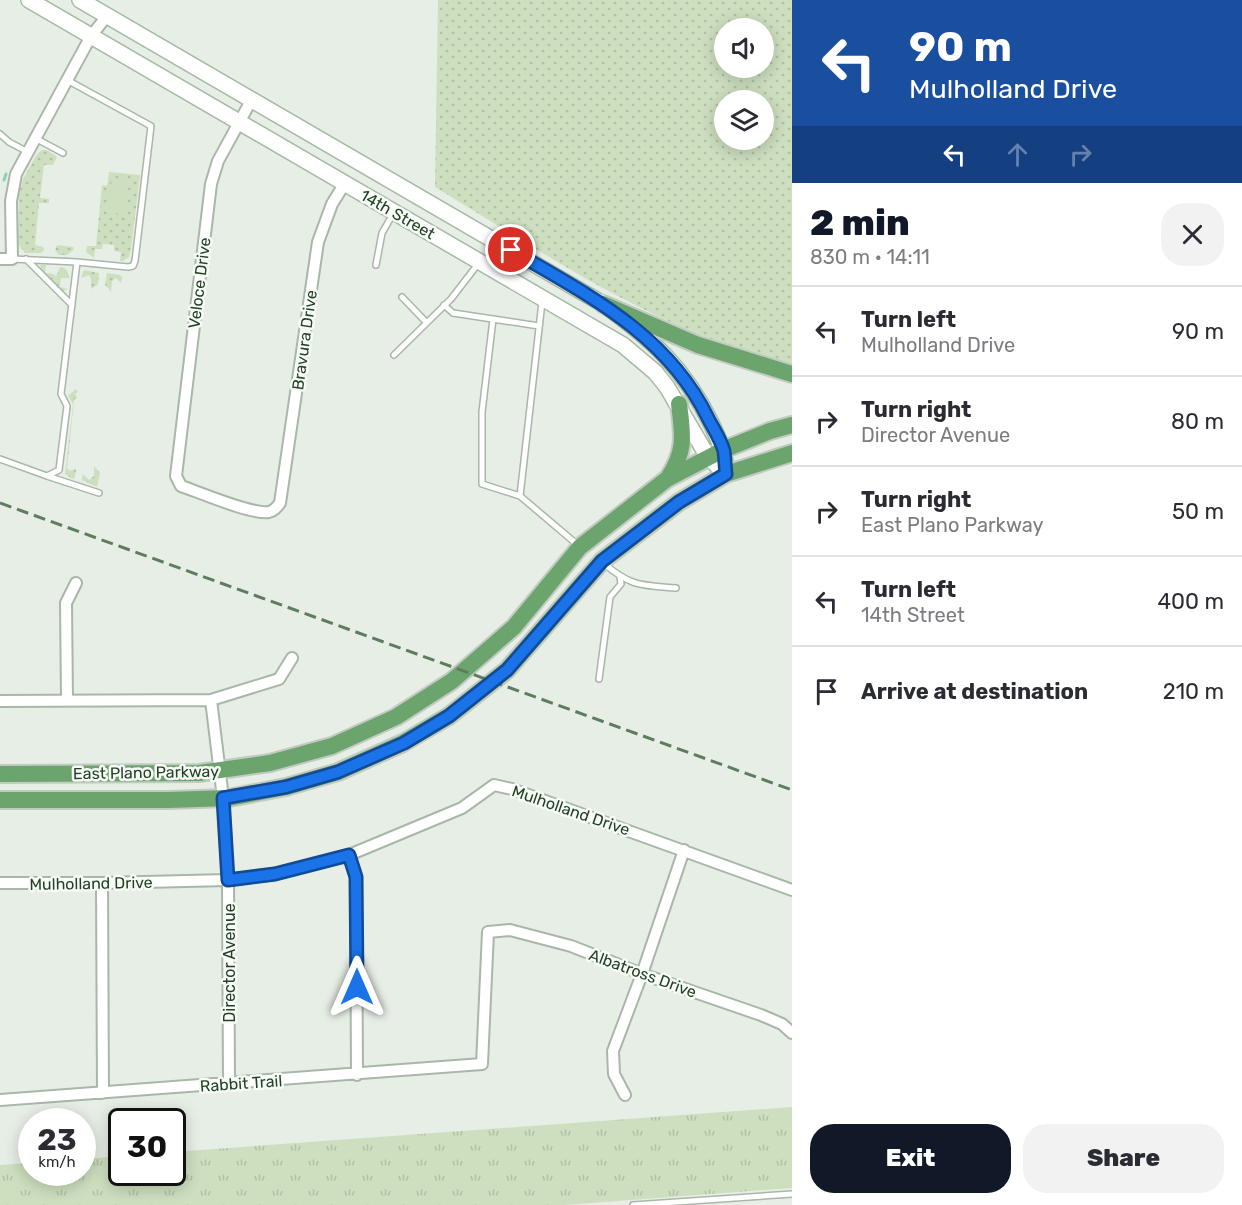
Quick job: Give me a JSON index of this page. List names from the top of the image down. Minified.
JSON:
{"streets":{"main road":["14th Street","East Plano Parkway"],"street":["Veloce Drive","Bravura Drive","Mulholland Drive","Director Avenue","Albatross Drive","Rabbit Trail"]},"crossings":[["14th Street","Veloce Drive"],["14th Street","Bravura Drive"],["14th Street","East Plano Parkway"],["Veloce Drive","Bravura Drive"],["East Plano Parkway","Director Avenue"],["Mulholland Drive","Director Avenue"],["Director Avenue","Rabbit Trail"],["Albatross Drive","Rabbit Trail"]],"page":{"turn":["90 m","Mulholland Drive"],"heading":["2 min","830 m · 14:11"],"list":[{"name":"Turn left","note":"Mulholland Drive","value":"90 m"},{"name":"Turn right","note":"Director Avenue","value":"80 m"},{"name":"Turn right","note":"East Plano Parkway","value":"50 m"},{"name":"Turn left","note":"14th Street","value":"400 m"},{"name":"Arrive at destination","value":"210 m"}],"speed":"23 km/h","limit":"30","buttons":["Exit","Share"]}}
